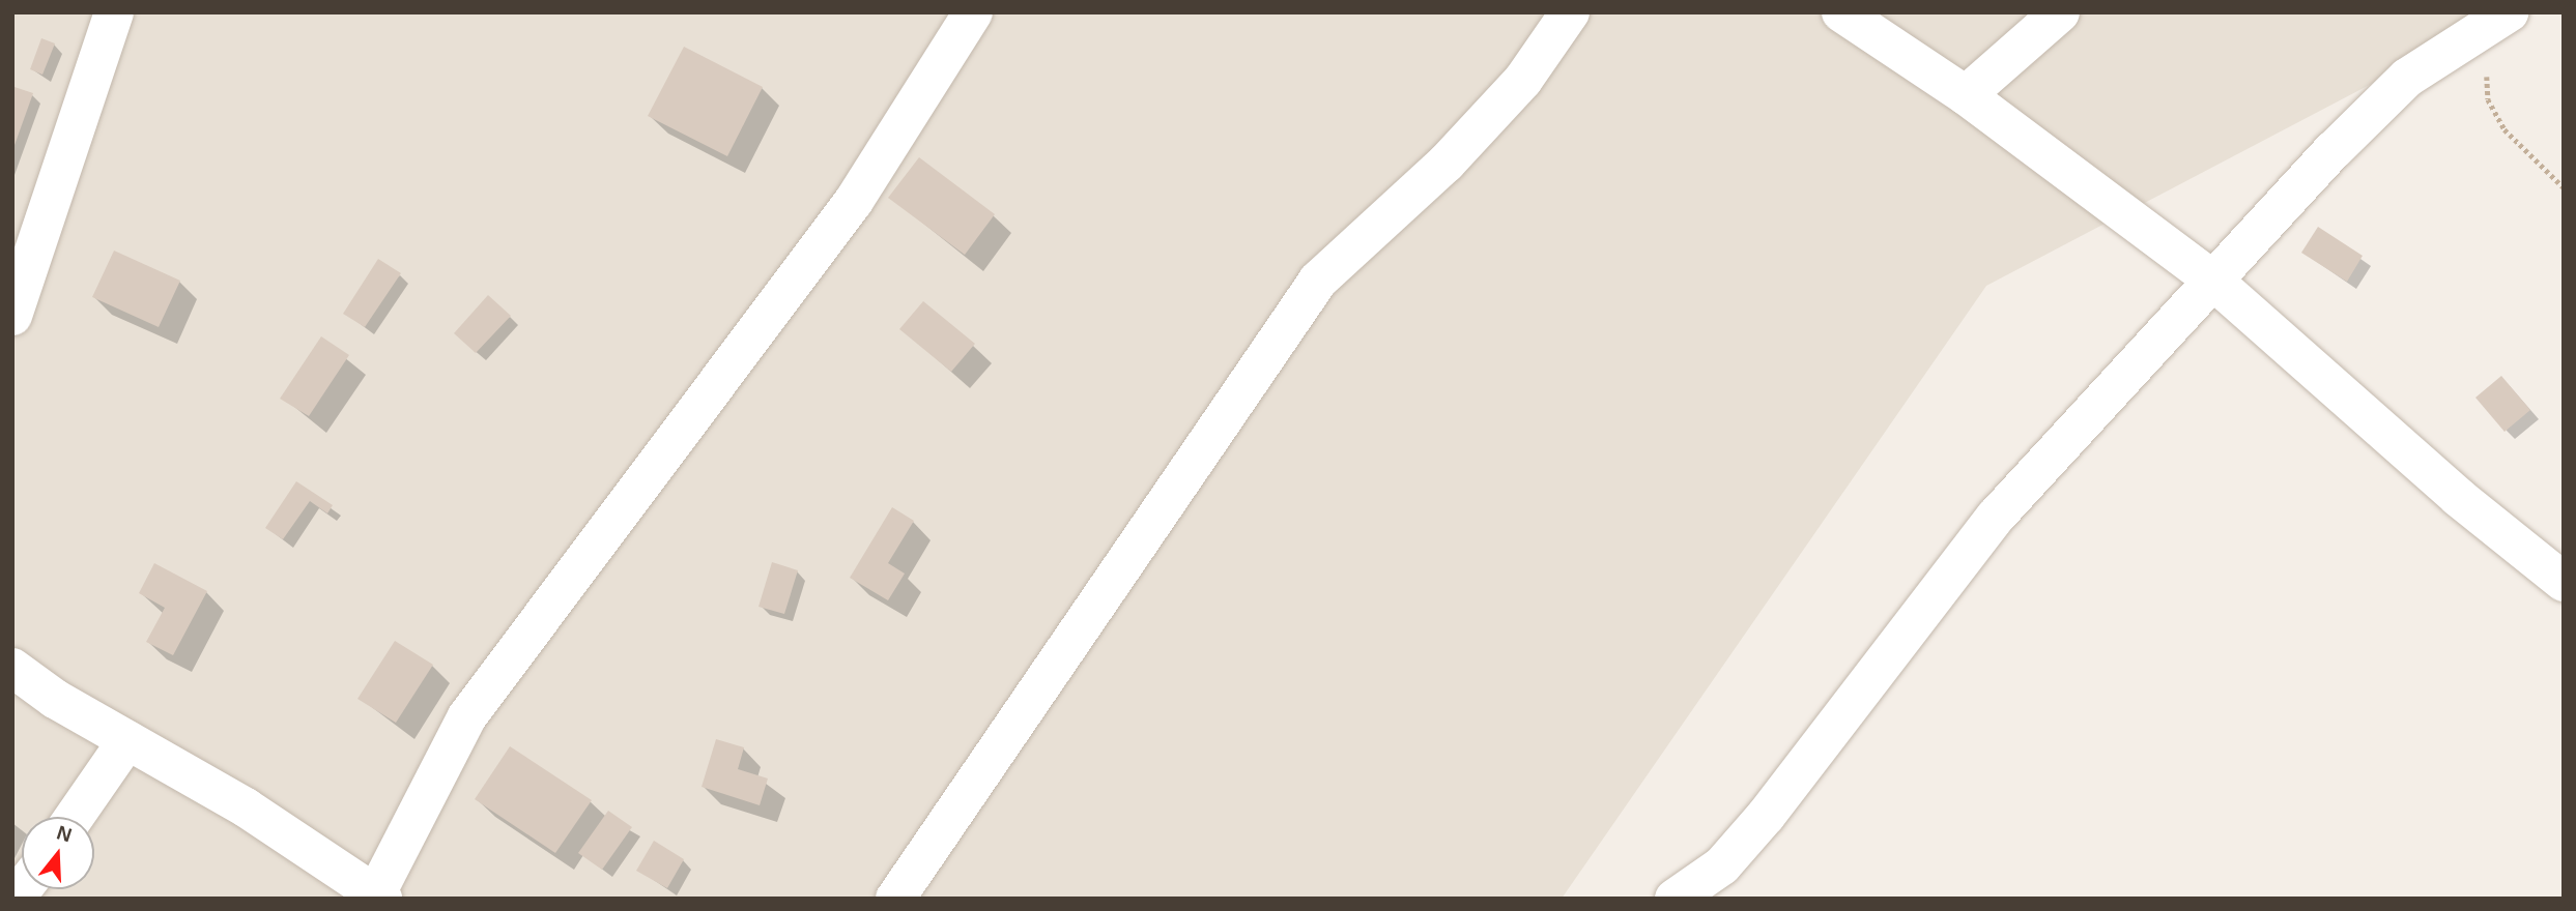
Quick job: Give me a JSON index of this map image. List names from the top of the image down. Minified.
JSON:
{"north":"top"}
